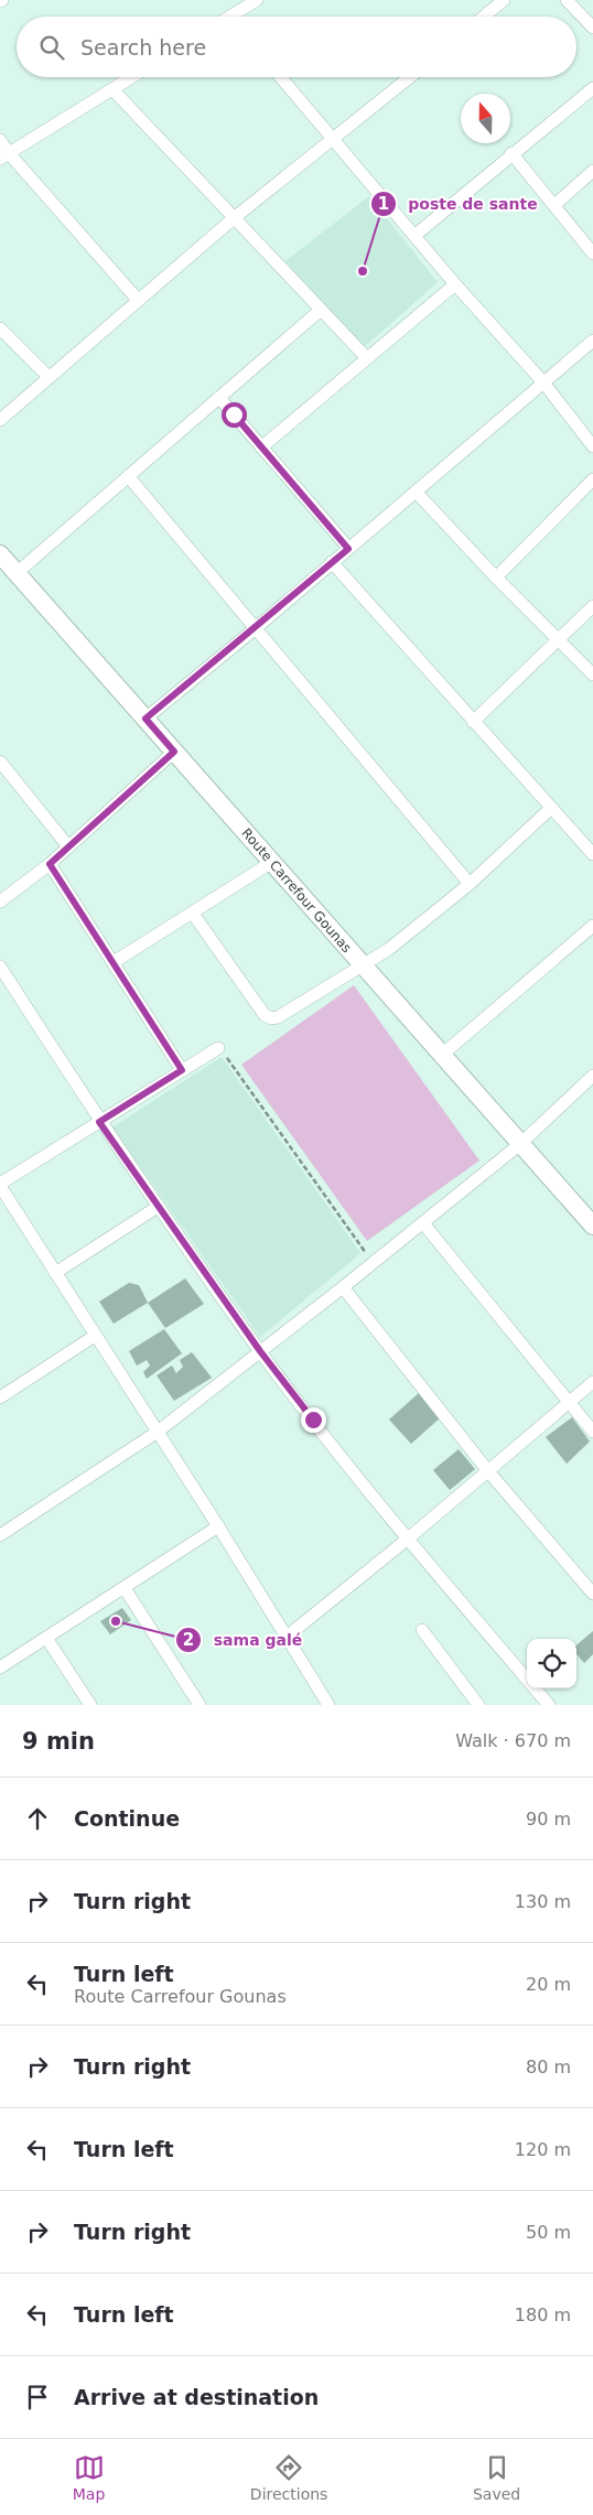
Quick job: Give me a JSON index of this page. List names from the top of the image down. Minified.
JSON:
{"streets":{"main road":["Route Carrefour Gounas"]},"places":["poste de sante","sama galé"],"north":"top","page":{"search":"Search here","heading":["9 min","Walk · 670 m"],"list":[["Continue","90 m"],["Turn right","130 m"],["Turn left","Route Carrefour Gounas","20 m"],["Turn right","80 m"],["Turn left","120 m"],["Turn right","50 m"],["Turn left","180 m"],"Arrive at destination"],"nav":["Map","Directions","Saved"]}}
